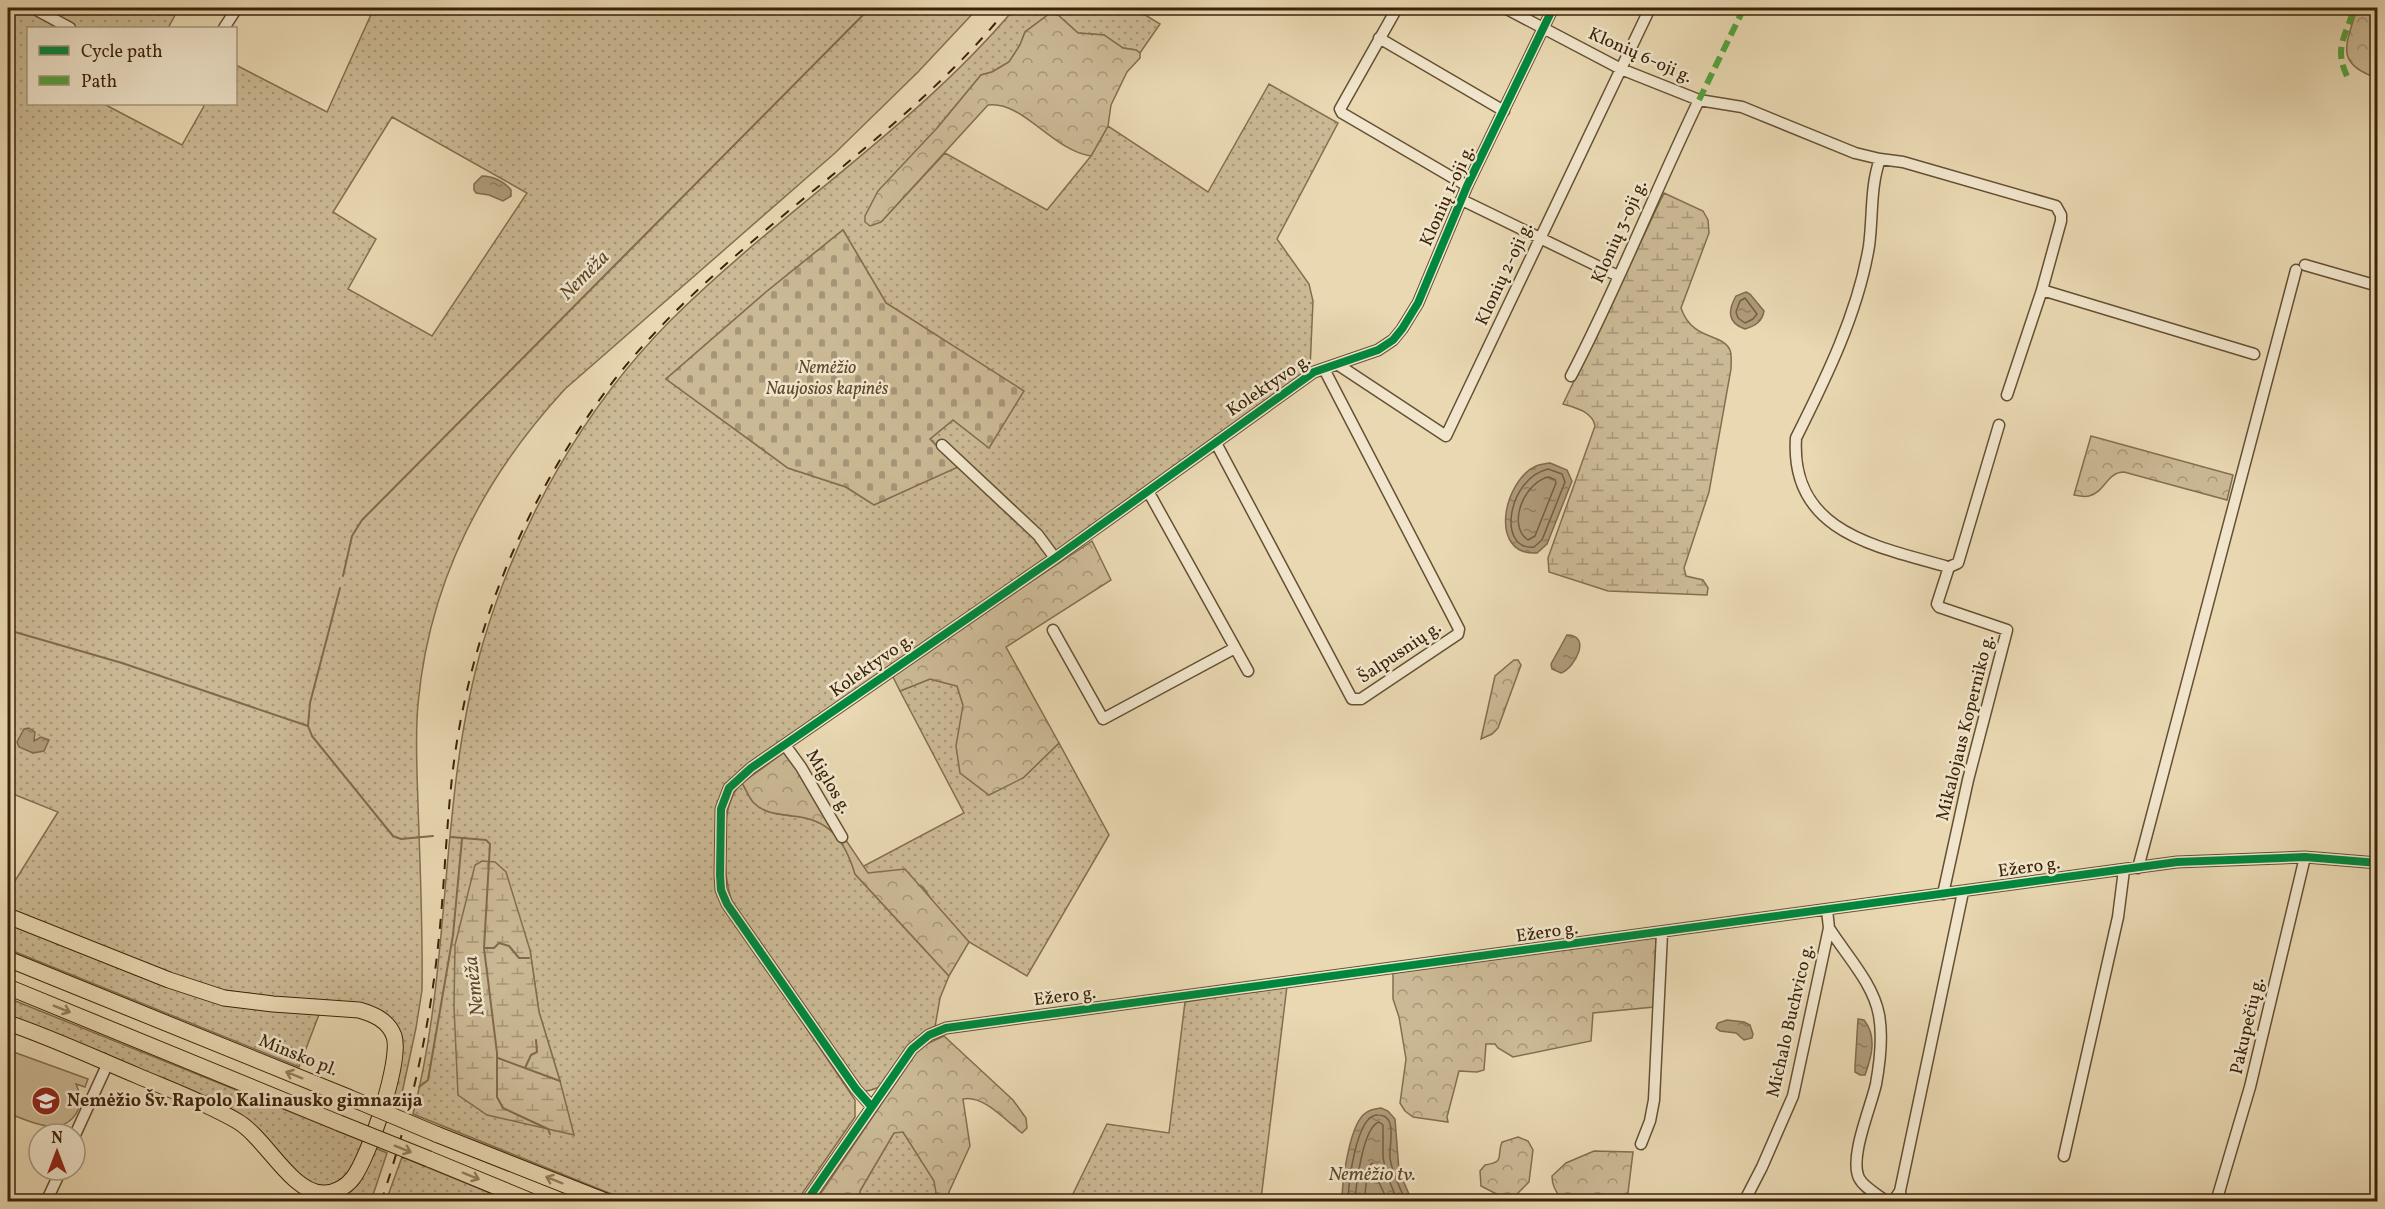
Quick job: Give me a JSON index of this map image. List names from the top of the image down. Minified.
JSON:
{"streets":{"highway":["Minsko pl."],"street":["Klonių 6-oji g.","Klonių 1-oji g.","Klonių 3-oji g.","Klonių 2-oji g.","Kolektyvo g.","Šalpusnių g.","Mikalojaus Koperniko g.","Miglos g.","Ežero g.","Michalo Buchvico g.","Pakupečių g."]},"crossings":[["Klonių 6-oji g.","Klonių 1-oji g."],["Klonių 6-oji g.","Klonių 3-oji g."],["Klonių 6-oji g.","Klonių 2-oji g."],["Klonių 1-oji g.","Klonių 2-oji g."],["Klonių 1-oji g.","Kolektyvo g."],["Klonių 2-oji g.","Kolektyvo g."],["Kolektyvo g.","Šalpusnių g."],["Kolektyvo g.","Miglos g."],["Kolektyvo g.","Ežero g."],["Mikalojaus Koperniko g.","Ežero g."],["Ežero g.","Michalo Buchvico g."],["Ežero g.","Pakupečių g."]],"water":["Nemėža","Nemėžio tv."],"parks":["Nemėžio Naujosios kapinės"],"places":{"school or university":["Nemėžio Šv. Rapolo Kalinausko gimnazija"]},"legend":["Cycle path","Path"],"north":"top"}
